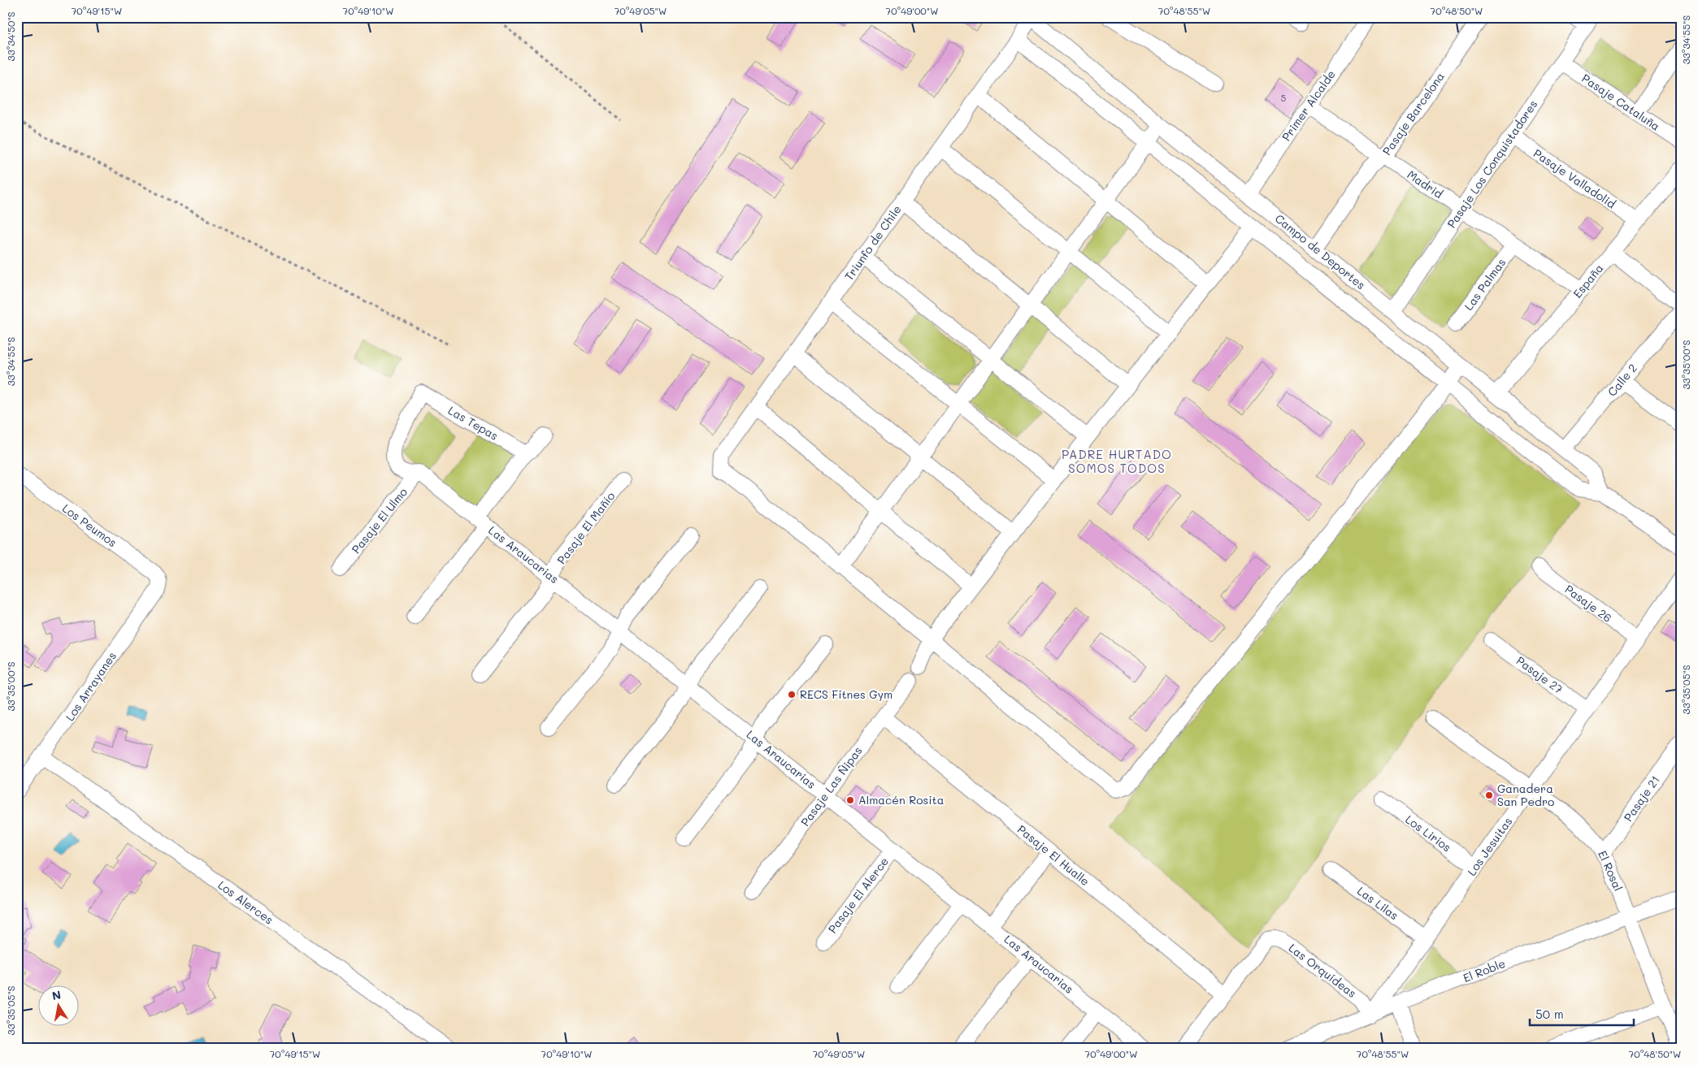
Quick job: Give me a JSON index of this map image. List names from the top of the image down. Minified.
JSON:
{"streets":{"street":["Pasaje Cataluña","Primer Alcalde","Pasaje Barcelona","Pasaje Los Conquistadores","Pasaje Valladolid","Madrid","Triunfo de Chile","Campo de Deportes","España","Las Palmas","Calle 2","Las Tepas","Pasaje El Ulmo","Los Peumos","Pasaje El Mañío","Las Araucarias","Pasaje 26","Pasaje 27","Los Arrayanes","Pasaje Las Ñipas","Pasaje 21","Los Lirios","Los Jesuitas","Pasaje El Hualle","El Rosal","Pasaje El Alerce","Los Alerces","Las Lilas","Las Orquídeas","El Roble"]},"crossings":[["Pasaje Cataluña","Pasaje Los Conquistadores"],["Primer Alcalde","Madrid"],["Primer Alcalde","Campo de Deportes"],["Pasaje Barcelona","Madrid"],["Pasaje Barcelona","Campo de Deportes"],["Pasaje Los Conquistadores","Pasaje Valladolid"],["Pasaje Los Conquistadores","Madrid"],["Pasaje Los Conquistadores","Campo de Deportes"],["Pasaje Valladolid","España"],["Madrid","España"],["Madrid","Las Palmas"],["Triunfo de Chile","Campo de Deportes"],["Campo de Deportes","España"],["Campo de Deportes","Calle 2"],["Las Tepas","Pasaje El Ulmo"],["Las Tepas","Las Araucarias"],["Pasaje El Ulmo","Las Araucarias"],["Los Peumos","Los Arrayanes"],["Pasaje El Mañío","Las Araucarias"],["Las Araucarias","Pasaje Las Ñipas"],["Las Araucarias","Pasaje El Alerce"],["Pasaje 26","Los Jesuitas"],["Pasaje 27","Los Jesuitas"],["Los Arrayanes","Los Alerces"],["Pasaje Las Ñipas","Pasaje El Hualle"],["Pasaje 21","El Rosal"],["Los Lirios","Los Jesuitas"],["Los Jesuitas","El Rosal"],["Los Jesuitas","Las Lilas"],["Los Jesuitas","Las Orquídeas"],["Los Jesuitas","El Roble"],["Pasaje El Hualle","Las Orquídeas"],["El Rosal","El Roble"],["Las Orquídeas","El Roble"]],"districts":["PADRE HURTADO SOMOS TODOS"],"places":["RECS Fitnes Gym","Ganadera San Pedro","Almacén Rosita"],"house_numbers":["5"],"scale_bar":"50 m","north":"top","coordinates":["70°49'15\"W","70°49'10\"W","70°49'05\"W","70°49'00\"W","70°48'55\"W","70°48'50\"W","33°34'50\"S","33°34'55\"S","33°35'00\"S","33°35'05\"S"]}
